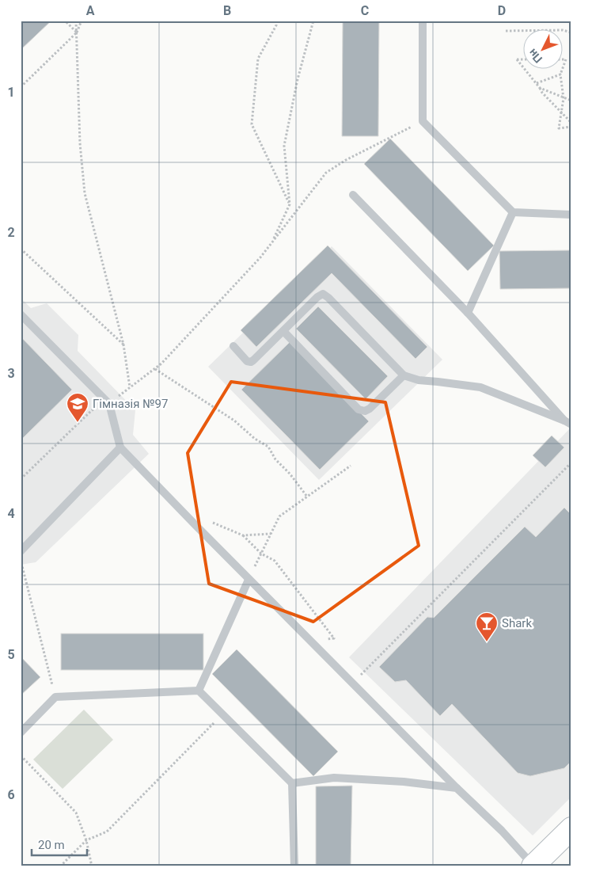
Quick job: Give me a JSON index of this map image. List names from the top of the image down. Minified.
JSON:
{"places":{"school or university":["Гімназія №97"],"bar":["Shark"]},"scale_bar":"20 m","north":"bottom left","grid":{"columns":["A","B","C","D"],"rows":["1","2","3","4","5","6"]}}
